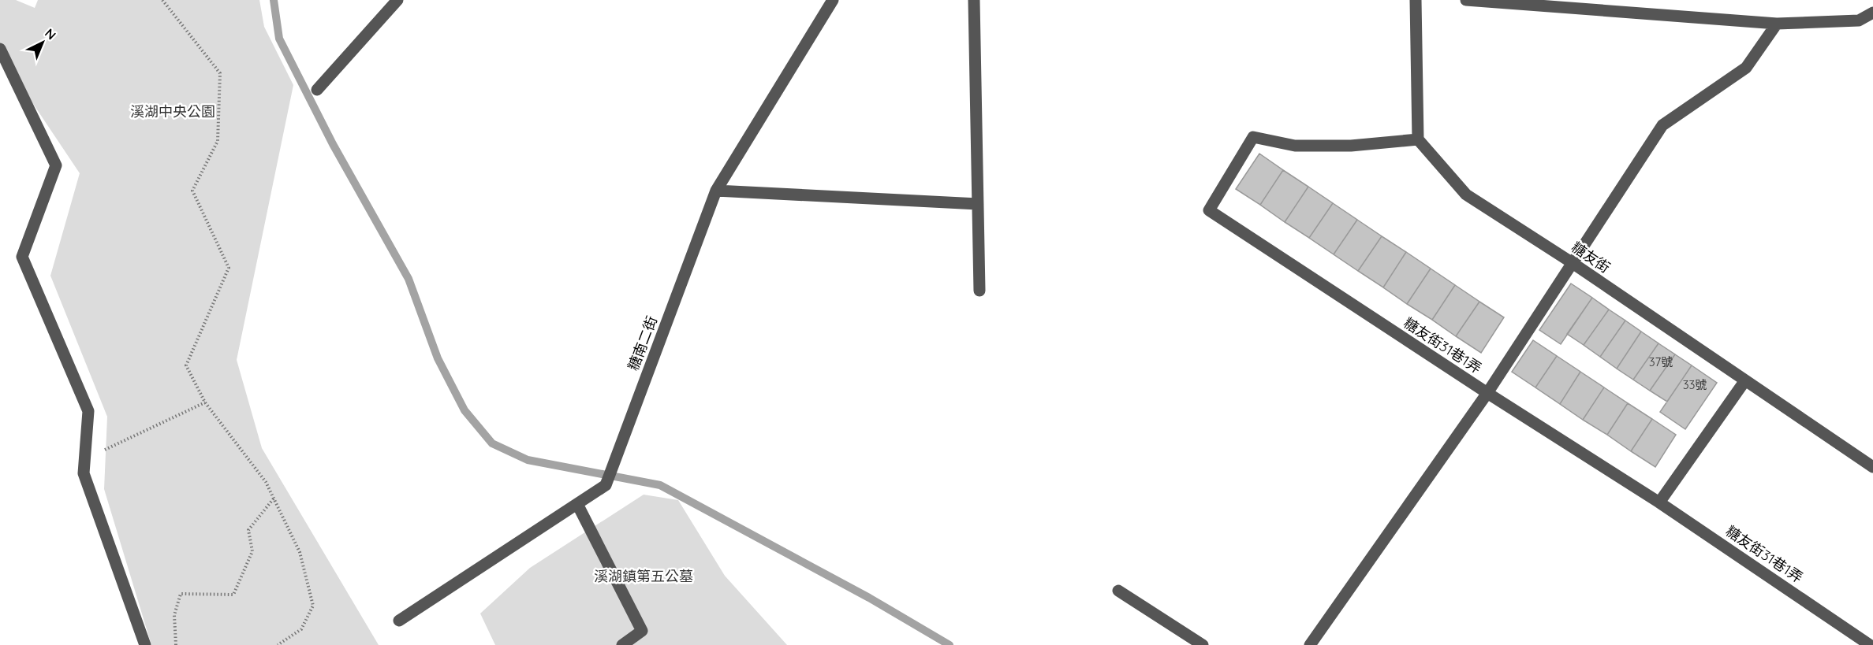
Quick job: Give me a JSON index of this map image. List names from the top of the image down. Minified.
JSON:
{"streets":{"street":["糖友街","糖南二街","糖友街31巷1弄"]},"crossings":[["糖友街","糖友街31巷1弄"]],"parks":["溪湖中央公園","溪湖鎮第五公墓"],"house_numbers":["37號","33號"],"north":"top right"}
